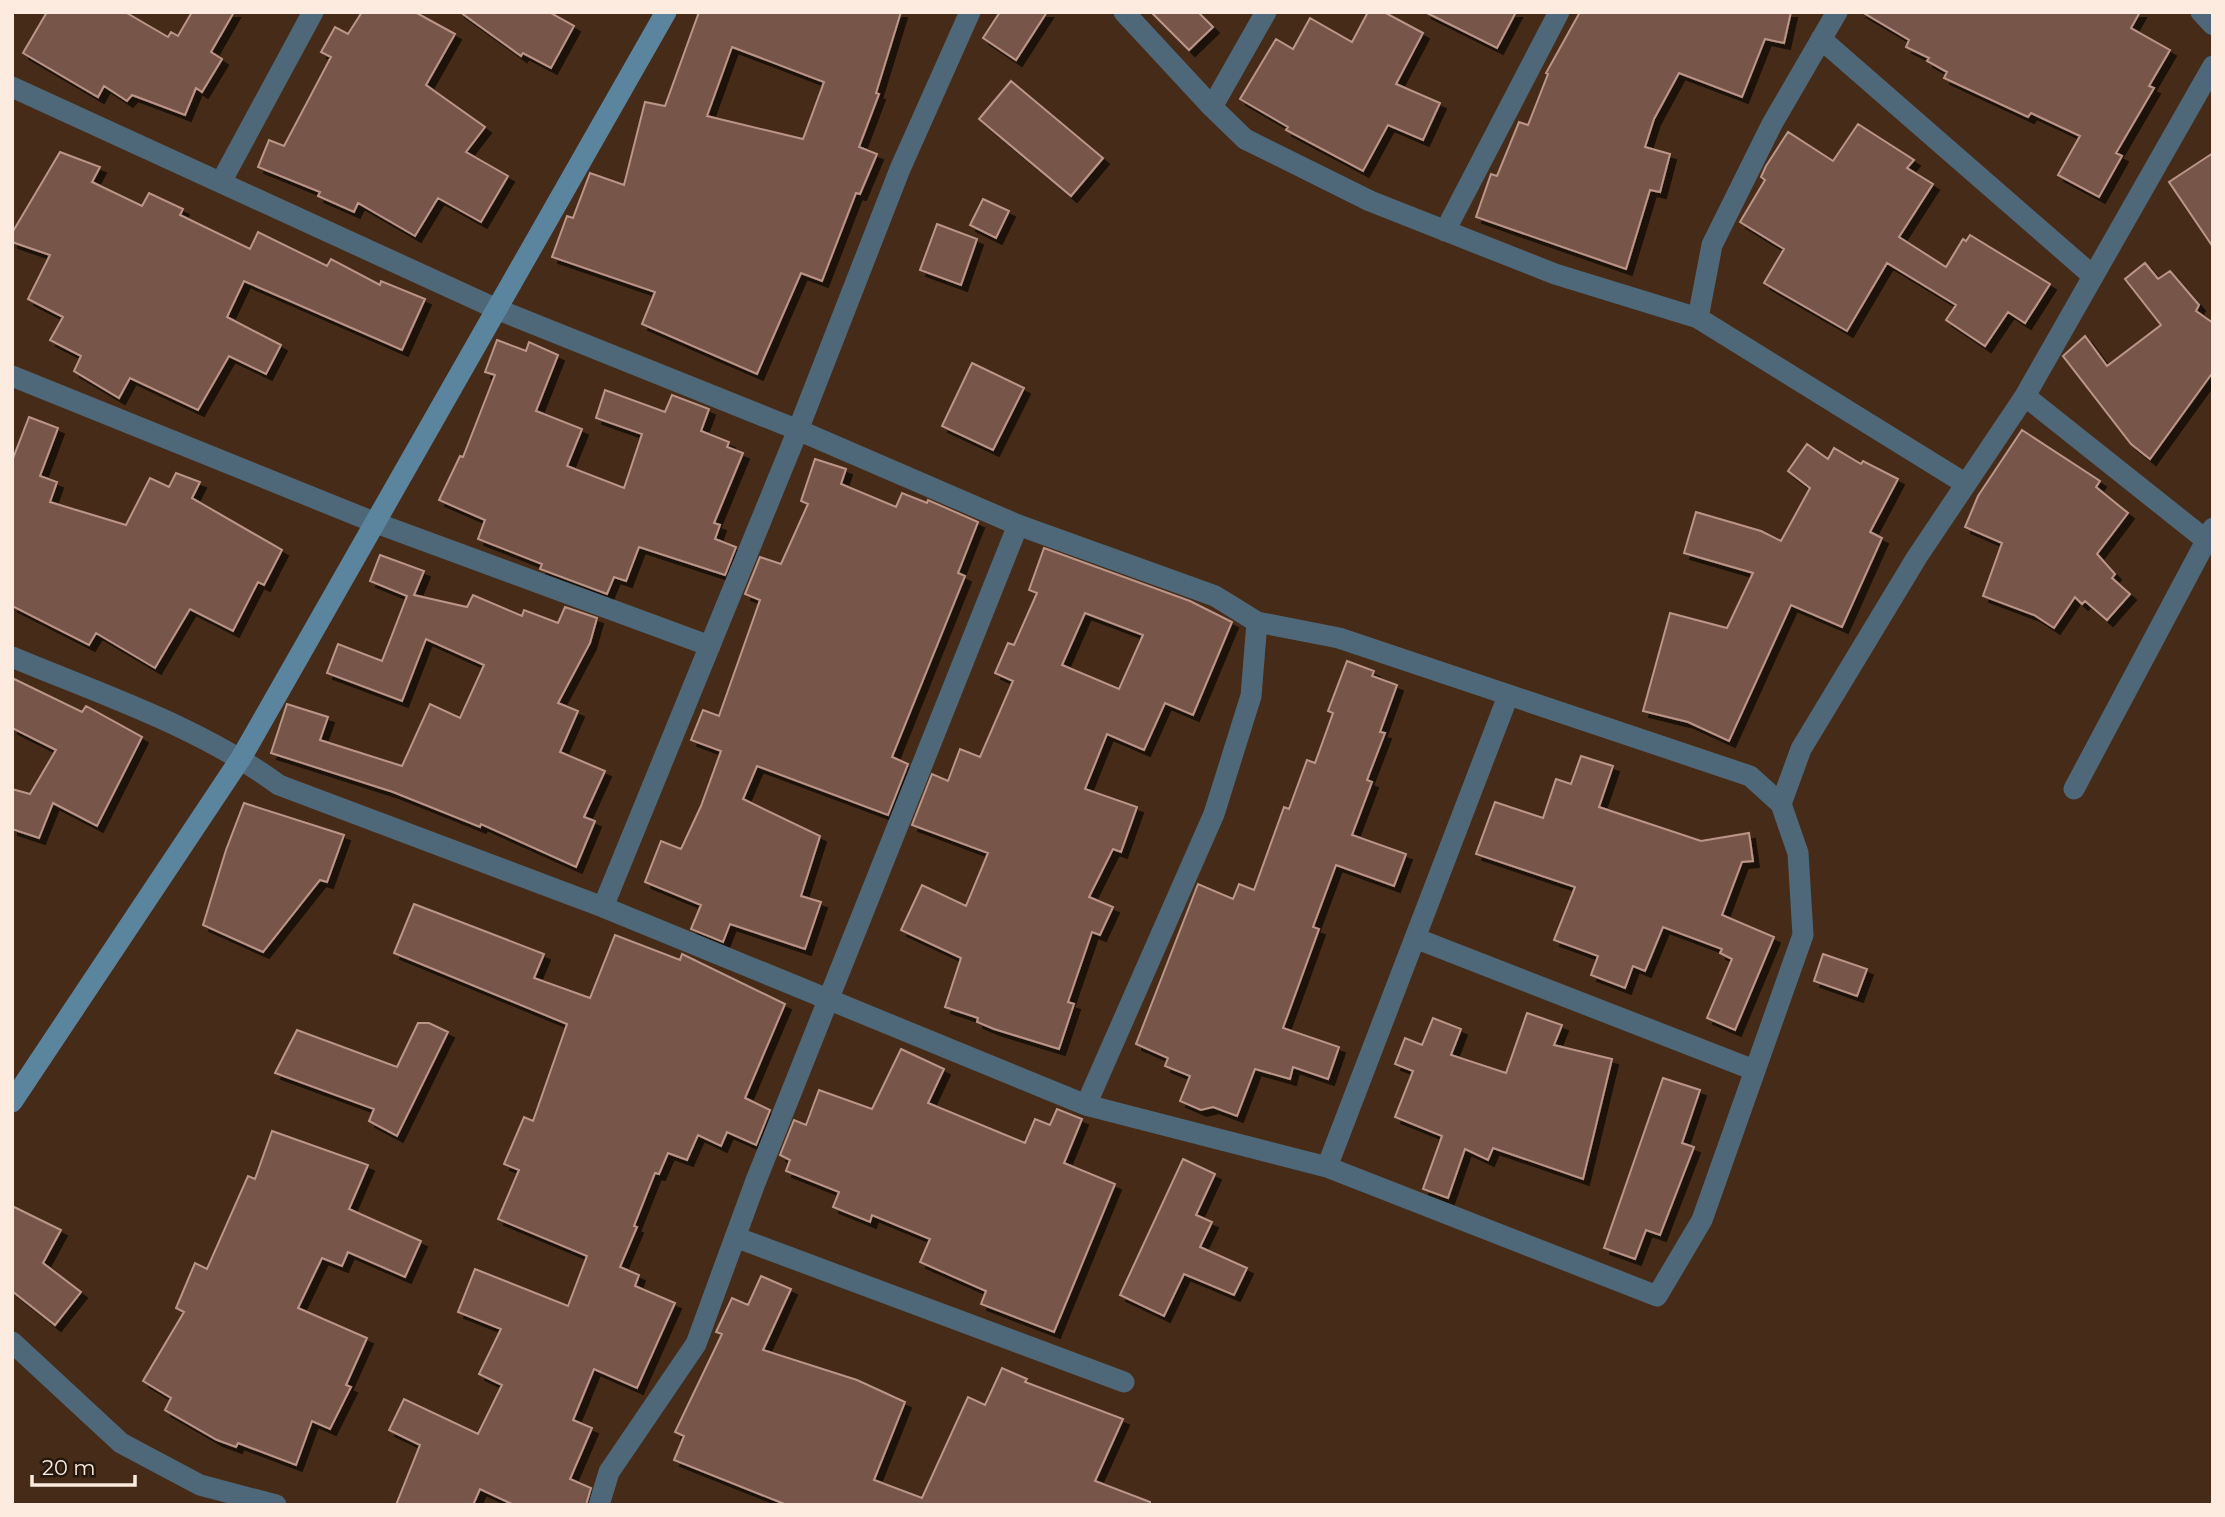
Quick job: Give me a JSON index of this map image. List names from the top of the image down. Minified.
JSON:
{"scale_bar":"20 m"}
